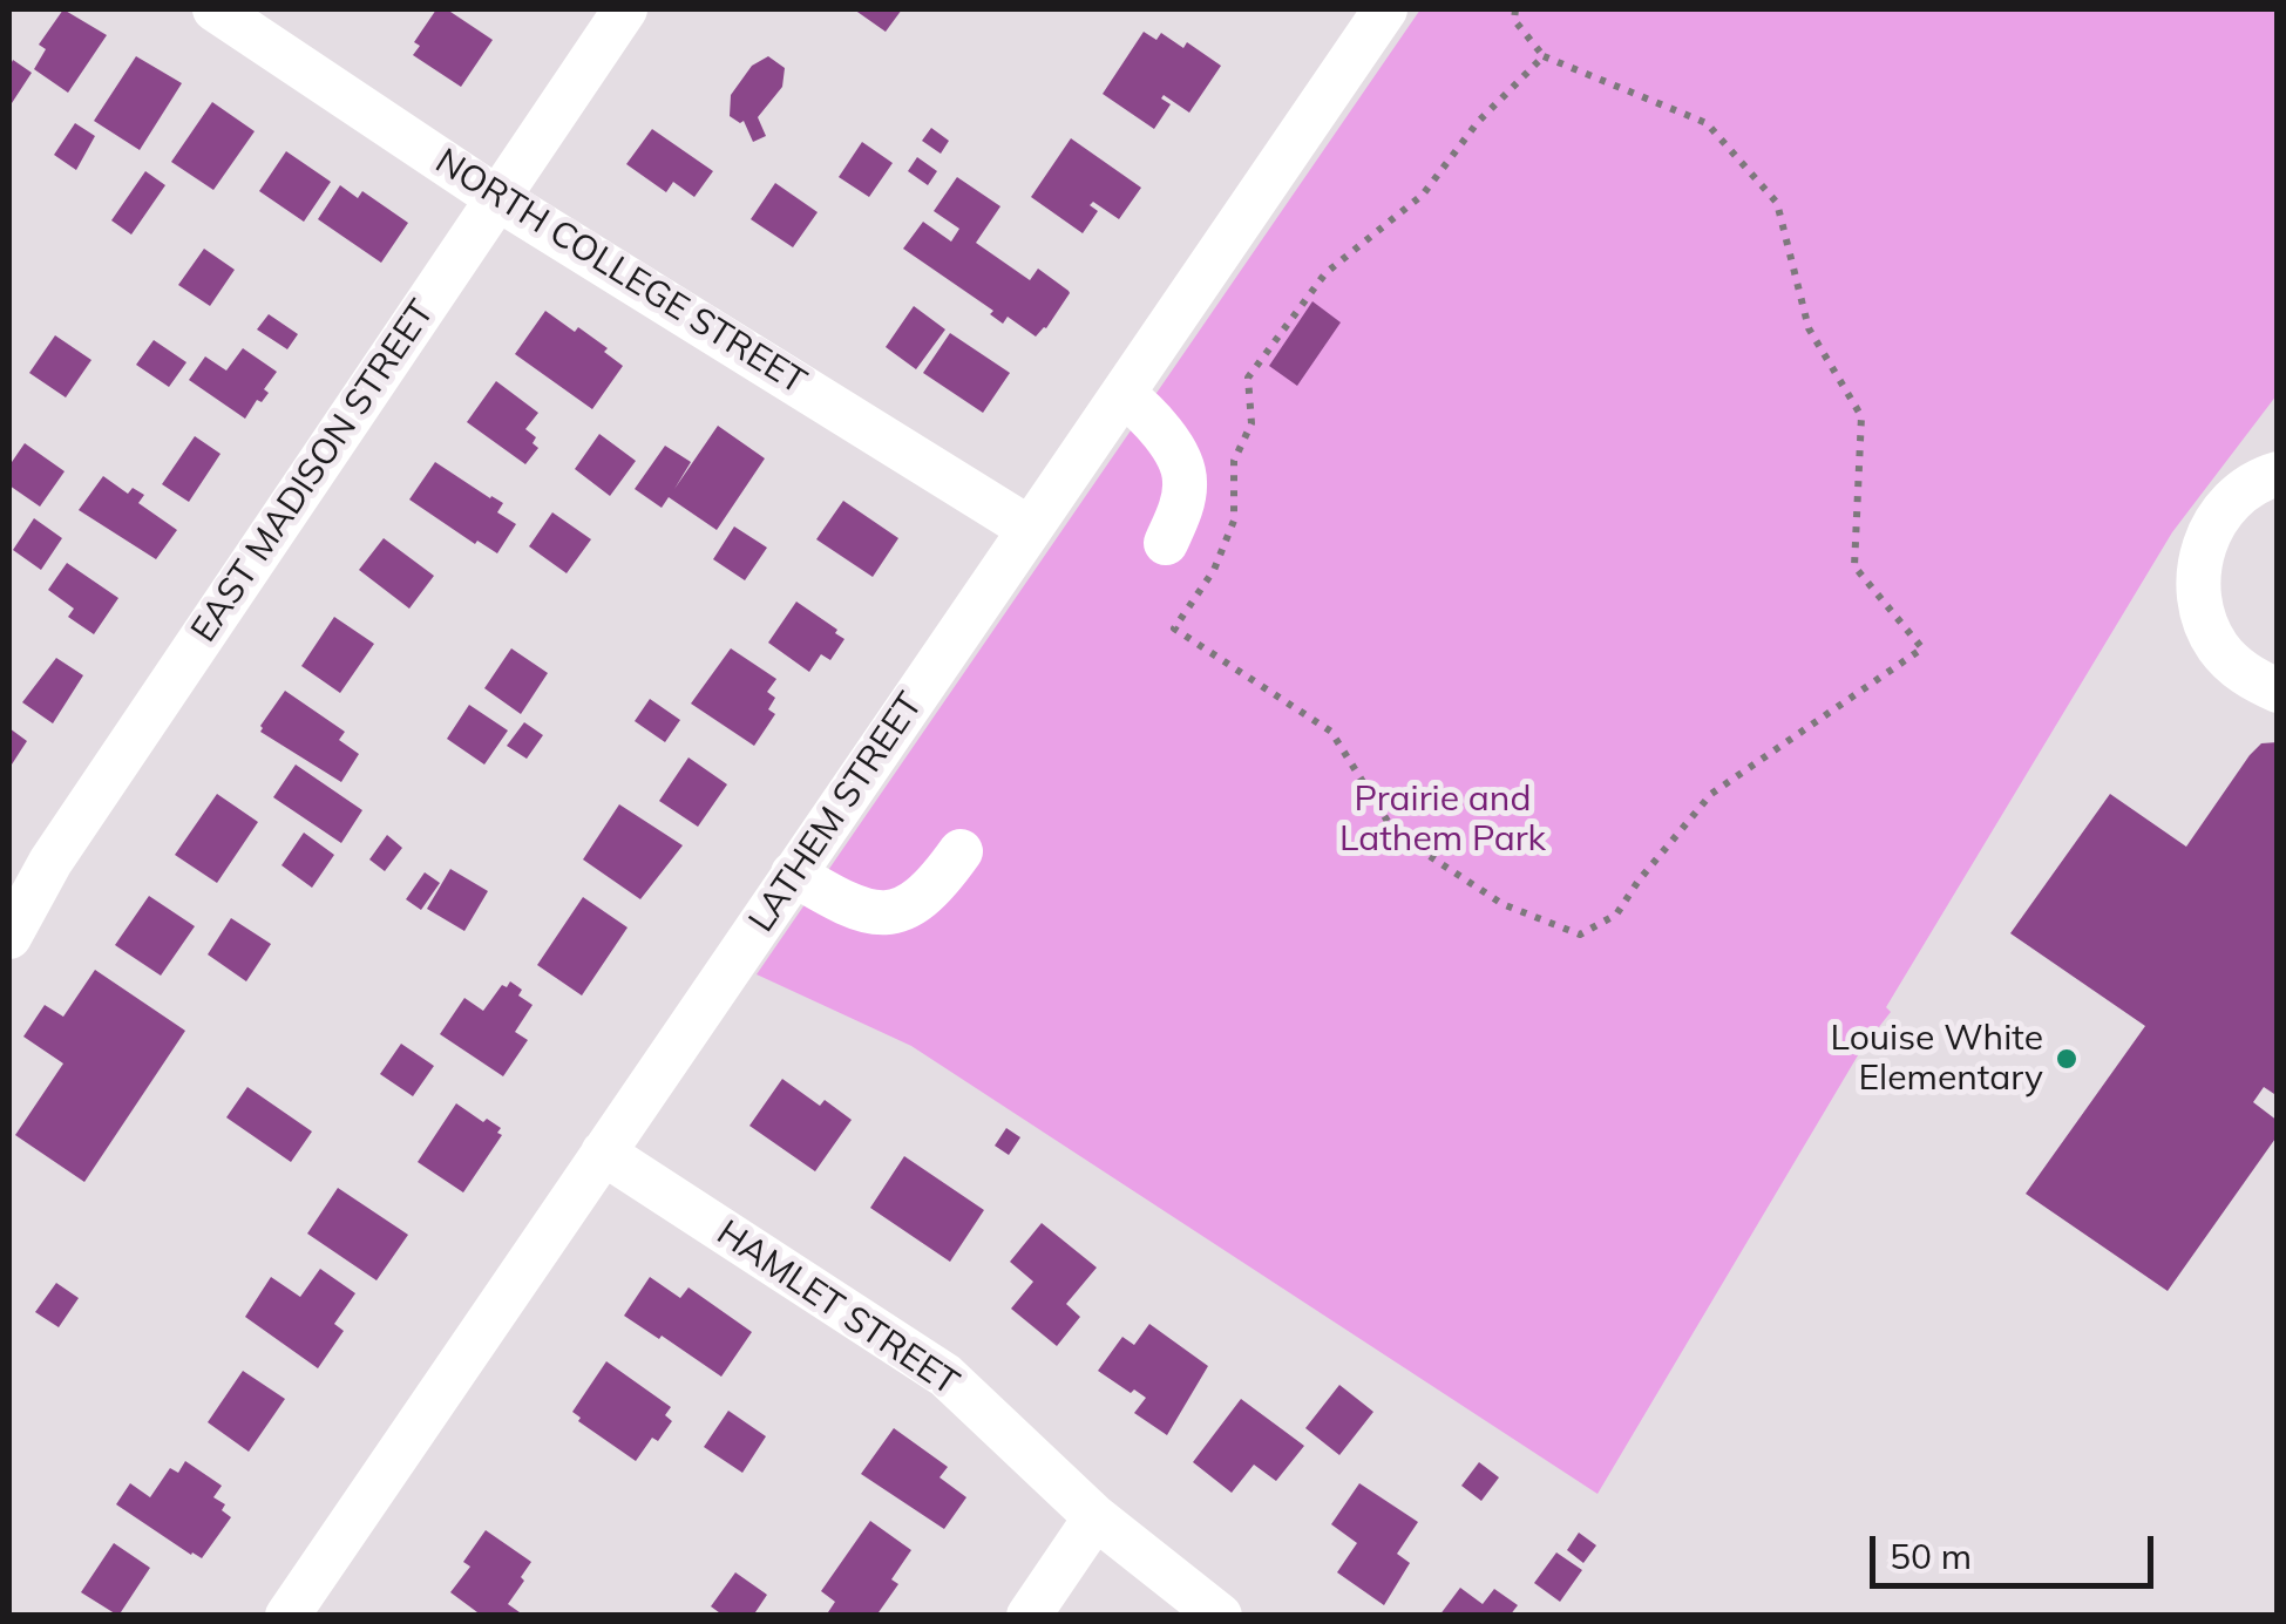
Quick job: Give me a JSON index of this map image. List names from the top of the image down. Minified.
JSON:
{"streets":{"street":["NORTH COLLEGE STREET","EAST MADISON STREET","LATHEM STREET","HAMLET STREET"]},"crossings":[["NORTH COLLEGE STREET","EAST MADISON STREET"],["NORTH COLLEGE STREET","LATHEM STREET"],["LATHEM STREET","HAMLET STREET"]],"parks":["Prairie and Lathem Park"],"places":["Louise White Elementary"],"scale_bar":"50 m"}
